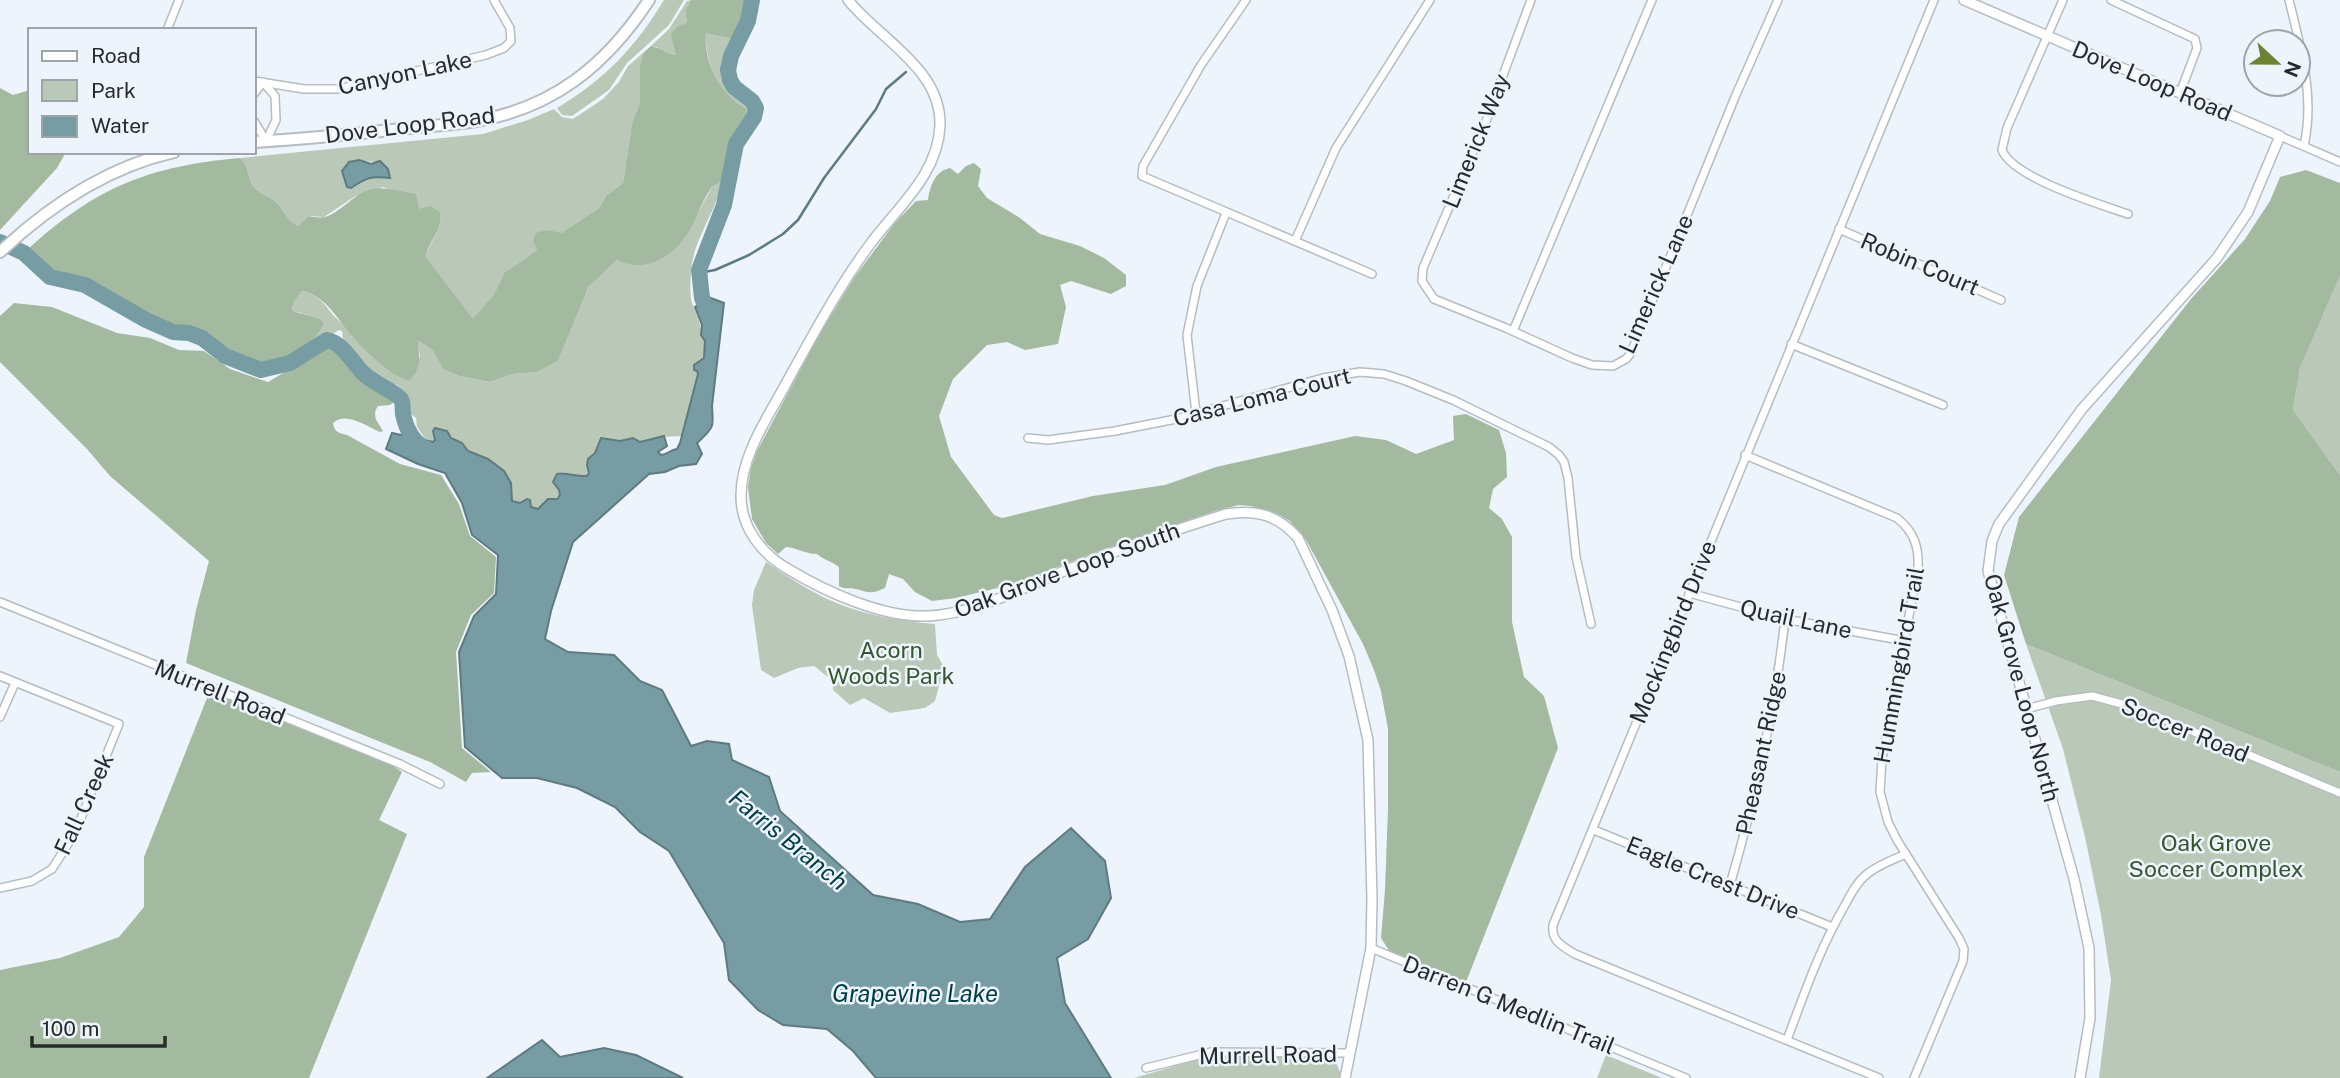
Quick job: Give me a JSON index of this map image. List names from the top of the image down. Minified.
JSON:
{"streets":{"main road":["Dove Loop Road"],"street":["Canyon Lake","Limerick Way","Robin Court","Limerick Lane","Casa Loma Court","Oak Grove Loop South","Quail Lane","Mockingbird Drive","Hummingbird Trail","Oak Grove Loop North","Murrell Road","Soccer Road","Pheasant Ridge","Fall Creek","Eagle Crest Drive","Darren G Medlin Trail"]},"crossings":[["Dove Loop Road","Oak Grove Loop North"],["Limerick Way","Limerick Lane"],["Robin Court","Mockingbird Drive"],["Oak Grove Loop South","Murrell Road"],["Oak Grove Loop South","Darren G Medlin Trail"],["Quail Lane","Mockingbird Drive"],["Quail Lane","Hummingbird Trail"],["Quail Lane","Pheasant Ridge"],["Mockingbird Drive","Hummingbird Trail"],["Mockingbird Drive","Eagle Crest Drive"],["Oak Grove Loop North","Soccer Road"],["Pheasant Ridge","Eagle Crest Drive"]],"water":["Farris Branch","Grapevine Lake"],"parks":["Acorn Woods Park","Oak Grove Soccer Complex"],"legend":["Road","Park","Water"],"scale_bar":"100 m","north":"right"}
